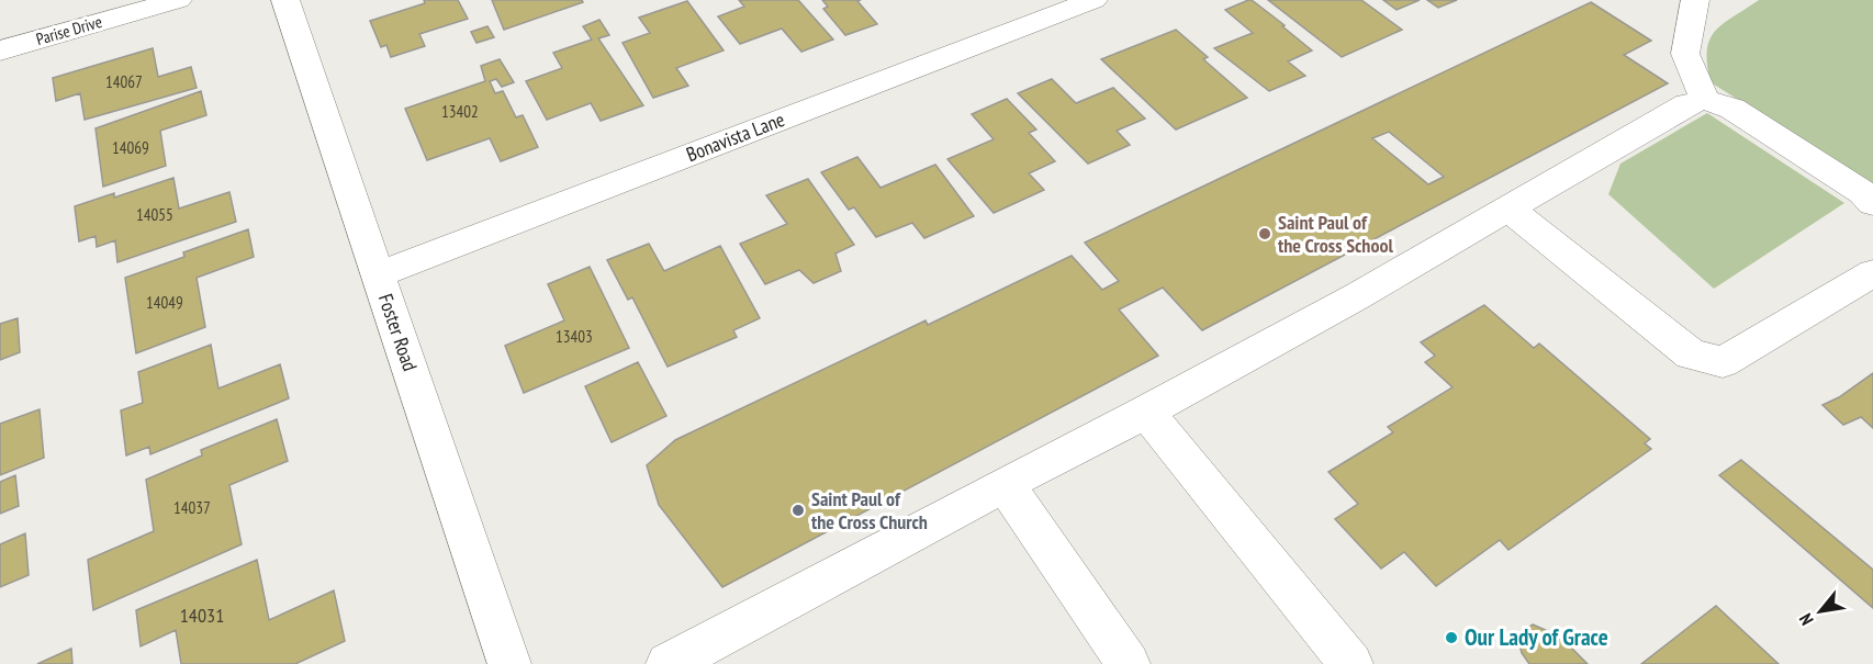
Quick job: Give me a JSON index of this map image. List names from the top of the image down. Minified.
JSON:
{"streets":{"street":["Parise Drive","Bonavista Lane","Foster Road"]},"crossings":[["Bonavista Lane","Foster Road"]],"places":["Saint Paul of the Cross School","Saint Paul of the Cross Church","Our Lady of Grace"],"house_numbers":["14067","13402","14069","14055","14049","13403","14037","14031"],"north":"bottom left"}
